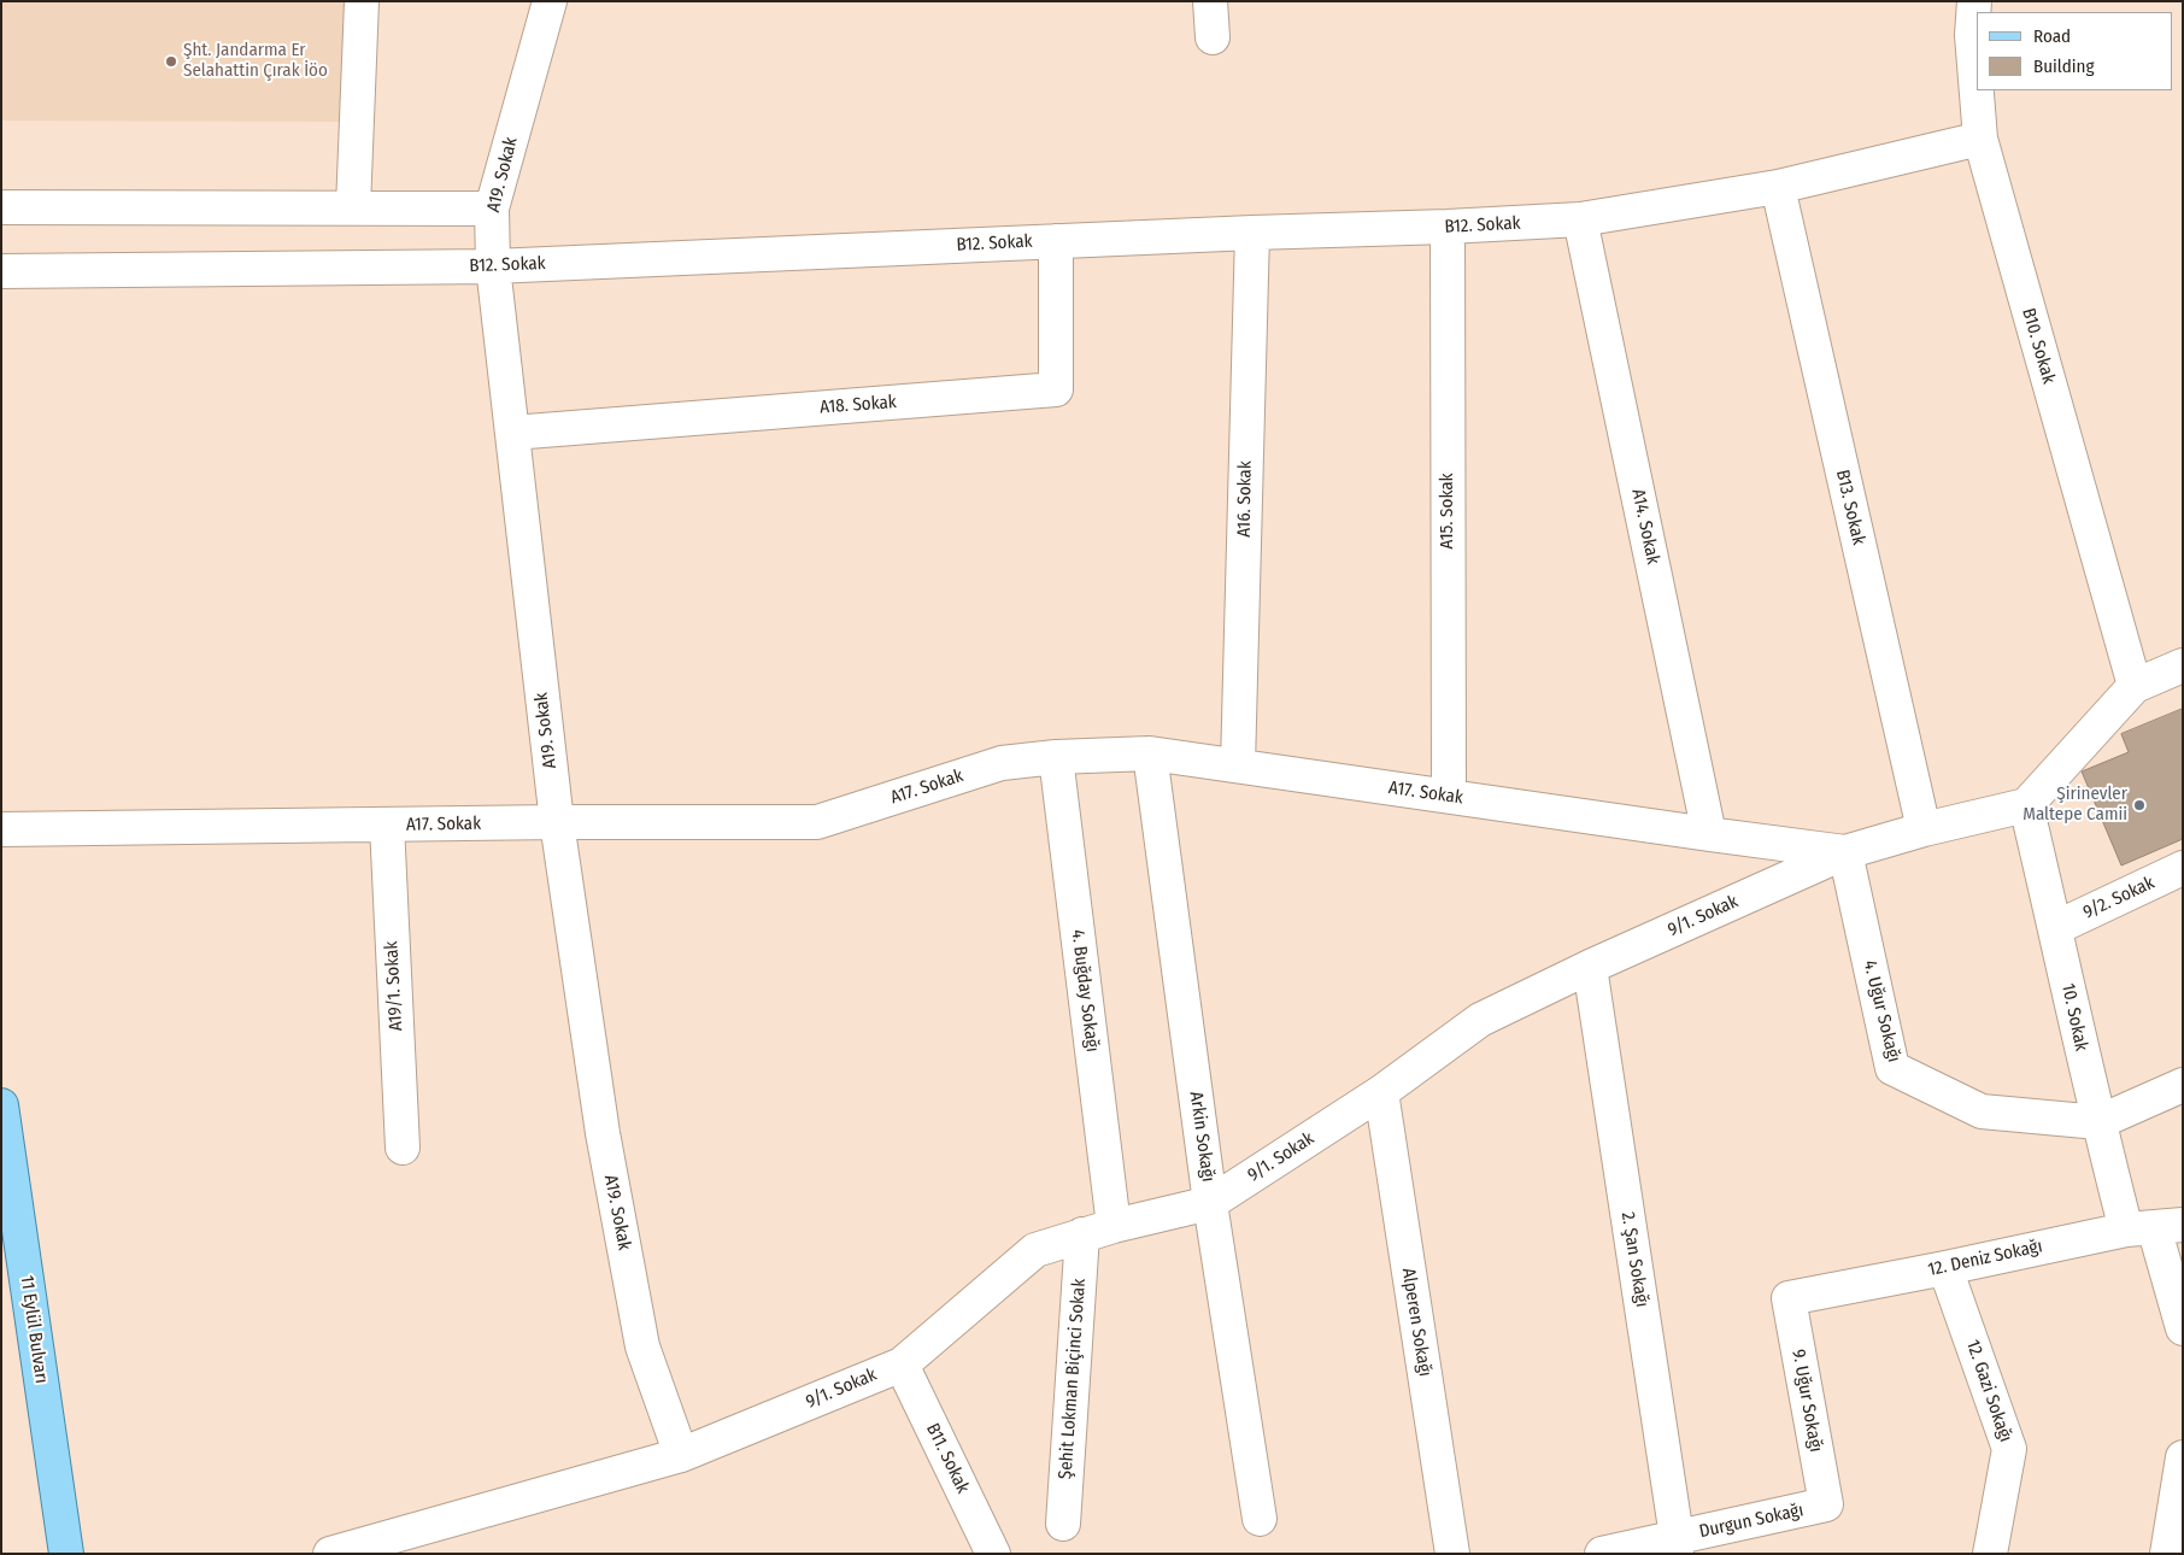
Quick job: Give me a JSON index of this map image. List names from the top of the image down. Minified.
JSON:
{"streets":{"main road":["11 Eylül Bulvarı"],"street":["A19. Sokak","B12. Sokak","B10. Sokak","A18. Sokak","A16. Sokak","B13. Sokak","A15. Sokak","A14. Sokak","A17. Sokak","9/2. Sokak","9/1. Sokak","A19/1. Sokak","4. Buğday Sokağı","4. Uğur Sokağı","10. Sokak","Arkin Sokağı","12. Deniz Sokağı","2. Şan Sokağı","Alperen Sokağı","Şehit Lokman Biçinci Sokak","12. Gazi Sokağı","9. Uğur Sokağı","B11. Sokak","Durgun Sokağı"]},"crossings":[["A19. Sokak","B12. Sokak"],["A19. Sokak","A18. Sokak"],["A19. Sokak","A17. Sokak"],["A19. Sokak","9/1. Sokak"],["B12. Sokak","B10. Sokak"],["B12. Sokak","A18. Sokak"],["B12. Sokak","A16. Sokak"],["B12. Sokak","B13. Sokak"],["B12. Sokak","A15. Sokak"],["B12. Sokak","A14. Sokak"],["A16. Sokak","A17. Sokak"],["B13. Sokak","9/1. Sokak"],["A15. Sokak","A17. Sokak"],["A14. Sokak","A17. Sokak"],["A17. Sokak","9/1. Sokak"],["A17. Sokak","A19/1. Sokak"],["A17. Sokak","4. Buğday Sokağı"],["A17. Sokak","4. Uğur Sokağı"],["A17. Sokak","Arkin Sokağı"],["9/2. Sokak","10. Sokak"],["9/1. Sokak","4. Buğday Sokağı"],["9/1. Sokak","4. Uğur Sokağı"],["9/1. Sokak","10. Sokak"],["9/1. Sokak","Arkin Sokağı"],["9/1. Sokak","2. Şan Sokağı"],["9/1. Sokak","Alperen Sokağı"],["9/1. Sokak","Şehit Lokman Biçinci Sokak"],["9/1. Sokak","B11. Sokak"],["4. Uğur Sokağı","10. Sokak"],["10. Sokak","12. Deniz Sokağı"],["12. Deniz Sokağı","12. Gazi Sokağı"],["12. Deniz Sokağı","9. Uğur Sokağı"],["2. Şan Sokağı","Durgun Sokağı"],["9. Uğur Sokağı","Durgun Sokağı"]],"places":["Şht. Jandarma Er Selahattin Çırak İöo","Şirinevler Maltepe Camii"],"legend":["Road","Building"]}
